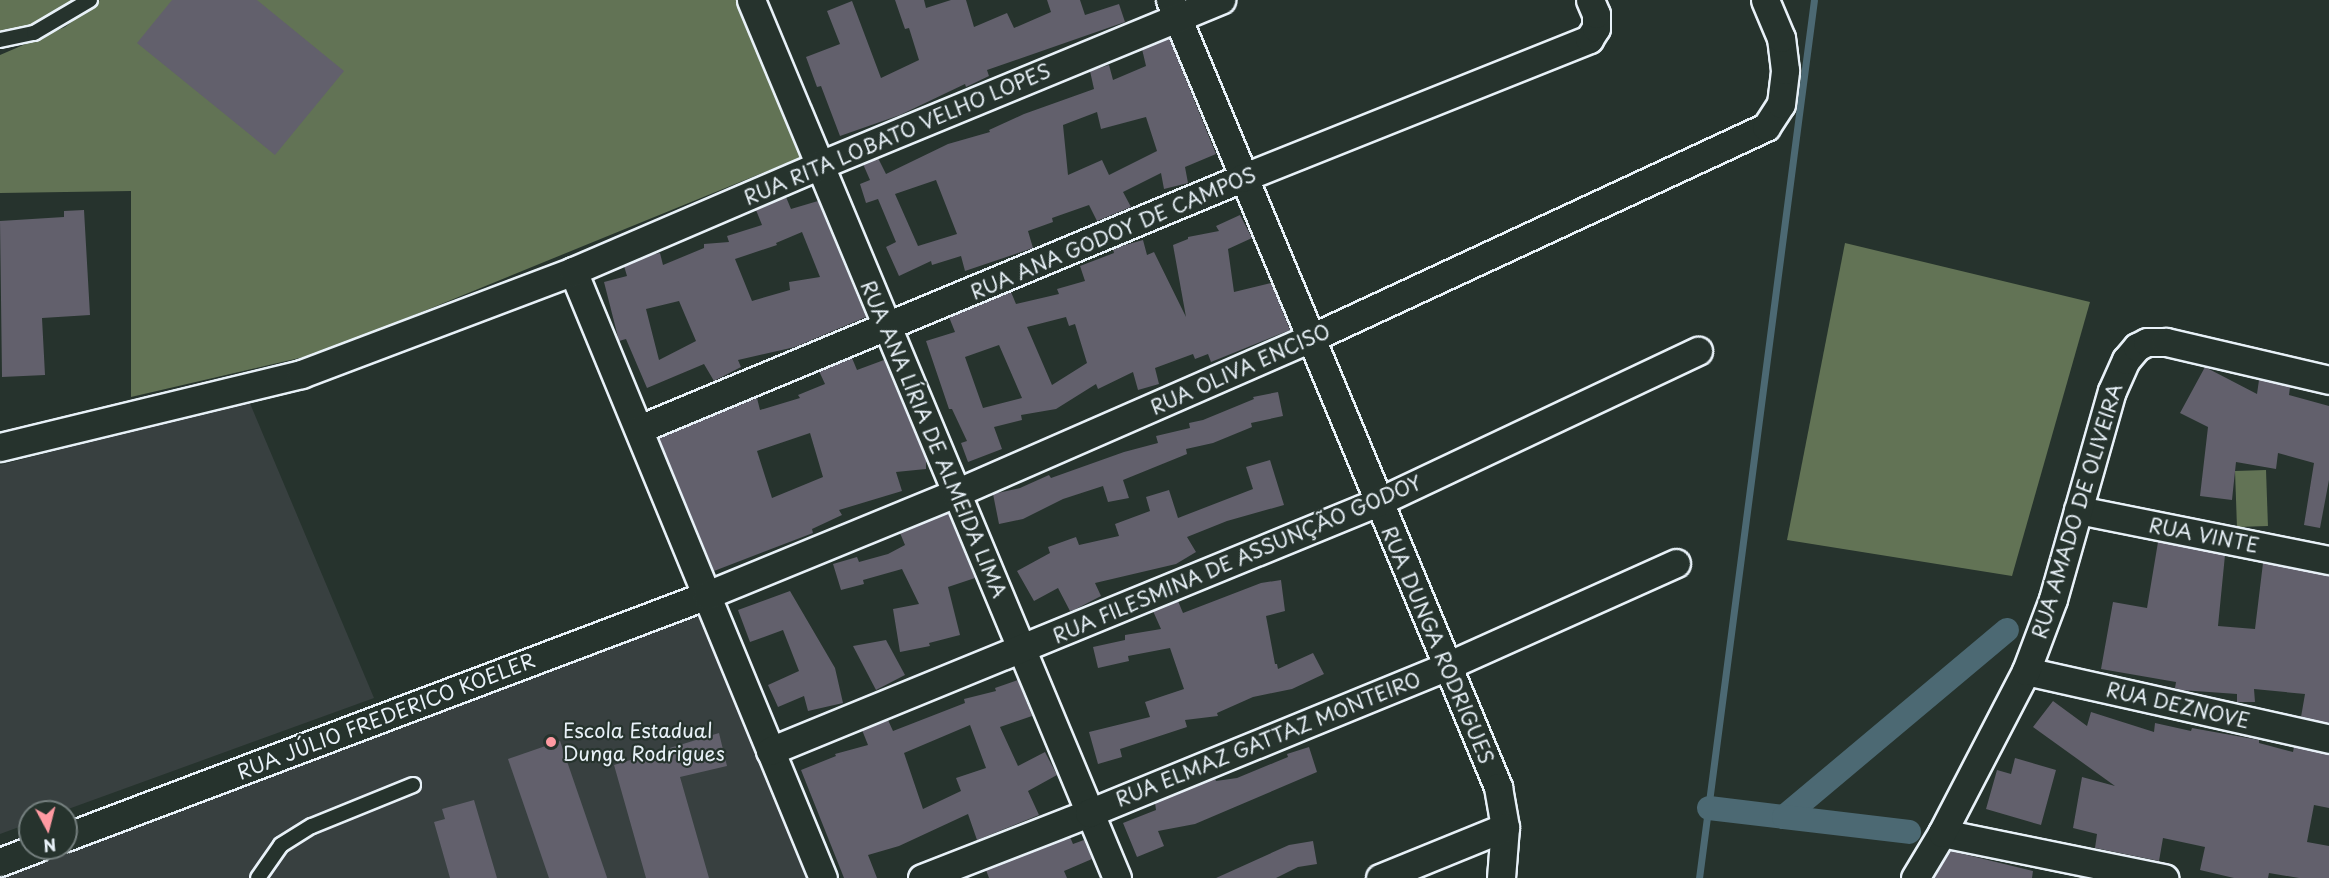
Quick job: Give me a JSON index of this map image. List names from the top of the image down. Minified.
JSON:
{"streets":{"street":["RUA RITA LOBATO VELHO LOPES","RUA ANA GODOY DE CAMPOS","RUA OLIVA ENCISO","RUA ANA LÍRIA DE ALMEIDA LIMA","RUA AMADO DE OLIVEIRA","RUA VINTE","RUA FILESMINA DE ASSUNÇÃO GODOY","RUA DUNGA RODRIGUES","RUA DEZNOVE","RUA JÚLIO FREDERICO KOELER","RUA ELMAZ GATTAZ MONTEIRO"]},"crossings":[["RUA RITA LOBATO VELHO LOPES","RUA ANA LÍRIA DE ALMEIDA LIMA"],["RUA RITA LOBATO VELHO LOPES","RUA DUNGA RODRIGUES"],["RUA ANA GODOY DE CAMPOS","RUA ANA LÍRIA DE ALMEIDA LIMA"],["RUA ANA GODOY DE CAMPOS","RUA DUNGA RODRIGUES"],["RUA OLIVA ENCISO","RUA ANA LÍRIA DE ALMEIDA LIMA"],["RUA OLIVA ENCISO","RUA DUNGA RODRIGUES"],["RUA OLIVA ENCISO","RUA JÚLIO FREDERICO KOELER"],["RUA ANA LÍRIA DE ALMEIDA LIMA","RUA FILESMINA DE ASSUNÇÃO GODOY"],["RUA ANA LÍRIA DE ALMEIDA LIMA","RUA ELMAZ GATTAZ MONTEIRO"],["RUA AMADO DE OLIVEIRA","RUA VINTE"],["RUA AMADO DE OLIVEIRA","RUA DEZNOVE"],["RUA FILESMINA DE ASSUNÇÃO GODOY","RUA DUNGA RODRIGUES"],["RUA DUNGA RODRIGUES","RUA ELMAZ GATTAZ MONTEIRO"]],"places":["Escola Estadual Dunga Rodrigues"],"north":"bottom"}
